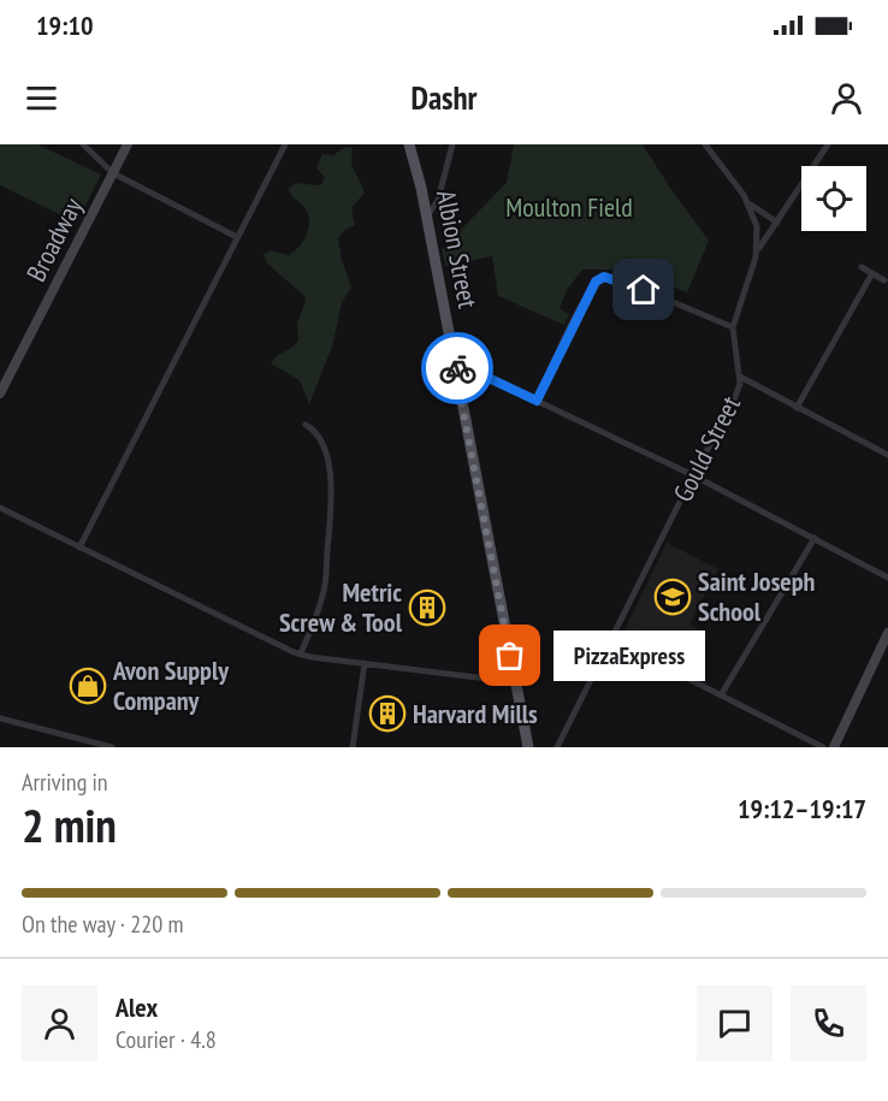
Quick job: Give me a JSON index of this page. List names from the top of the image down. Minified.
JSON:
{"streets":{"main road":["Albion Street"],"street":["Broadway","Gould Street"]},"parks":["Moulton Field"],"places":{"school or university":["Saint Joseph School"],"building":["Metric Screw & Tool","Harvard Mills"],"other":["PizzaExpress"],"shop":["Avon Supply Company"]},"page":{"status":"19:10","header":"Dashr","bubble":"PizzaExpress","heading":["2 min","Arriving in","19:12–19:17"],"panel":["Alex","Courier · 4.8"],"bar":"On the way · 220 m"}}
